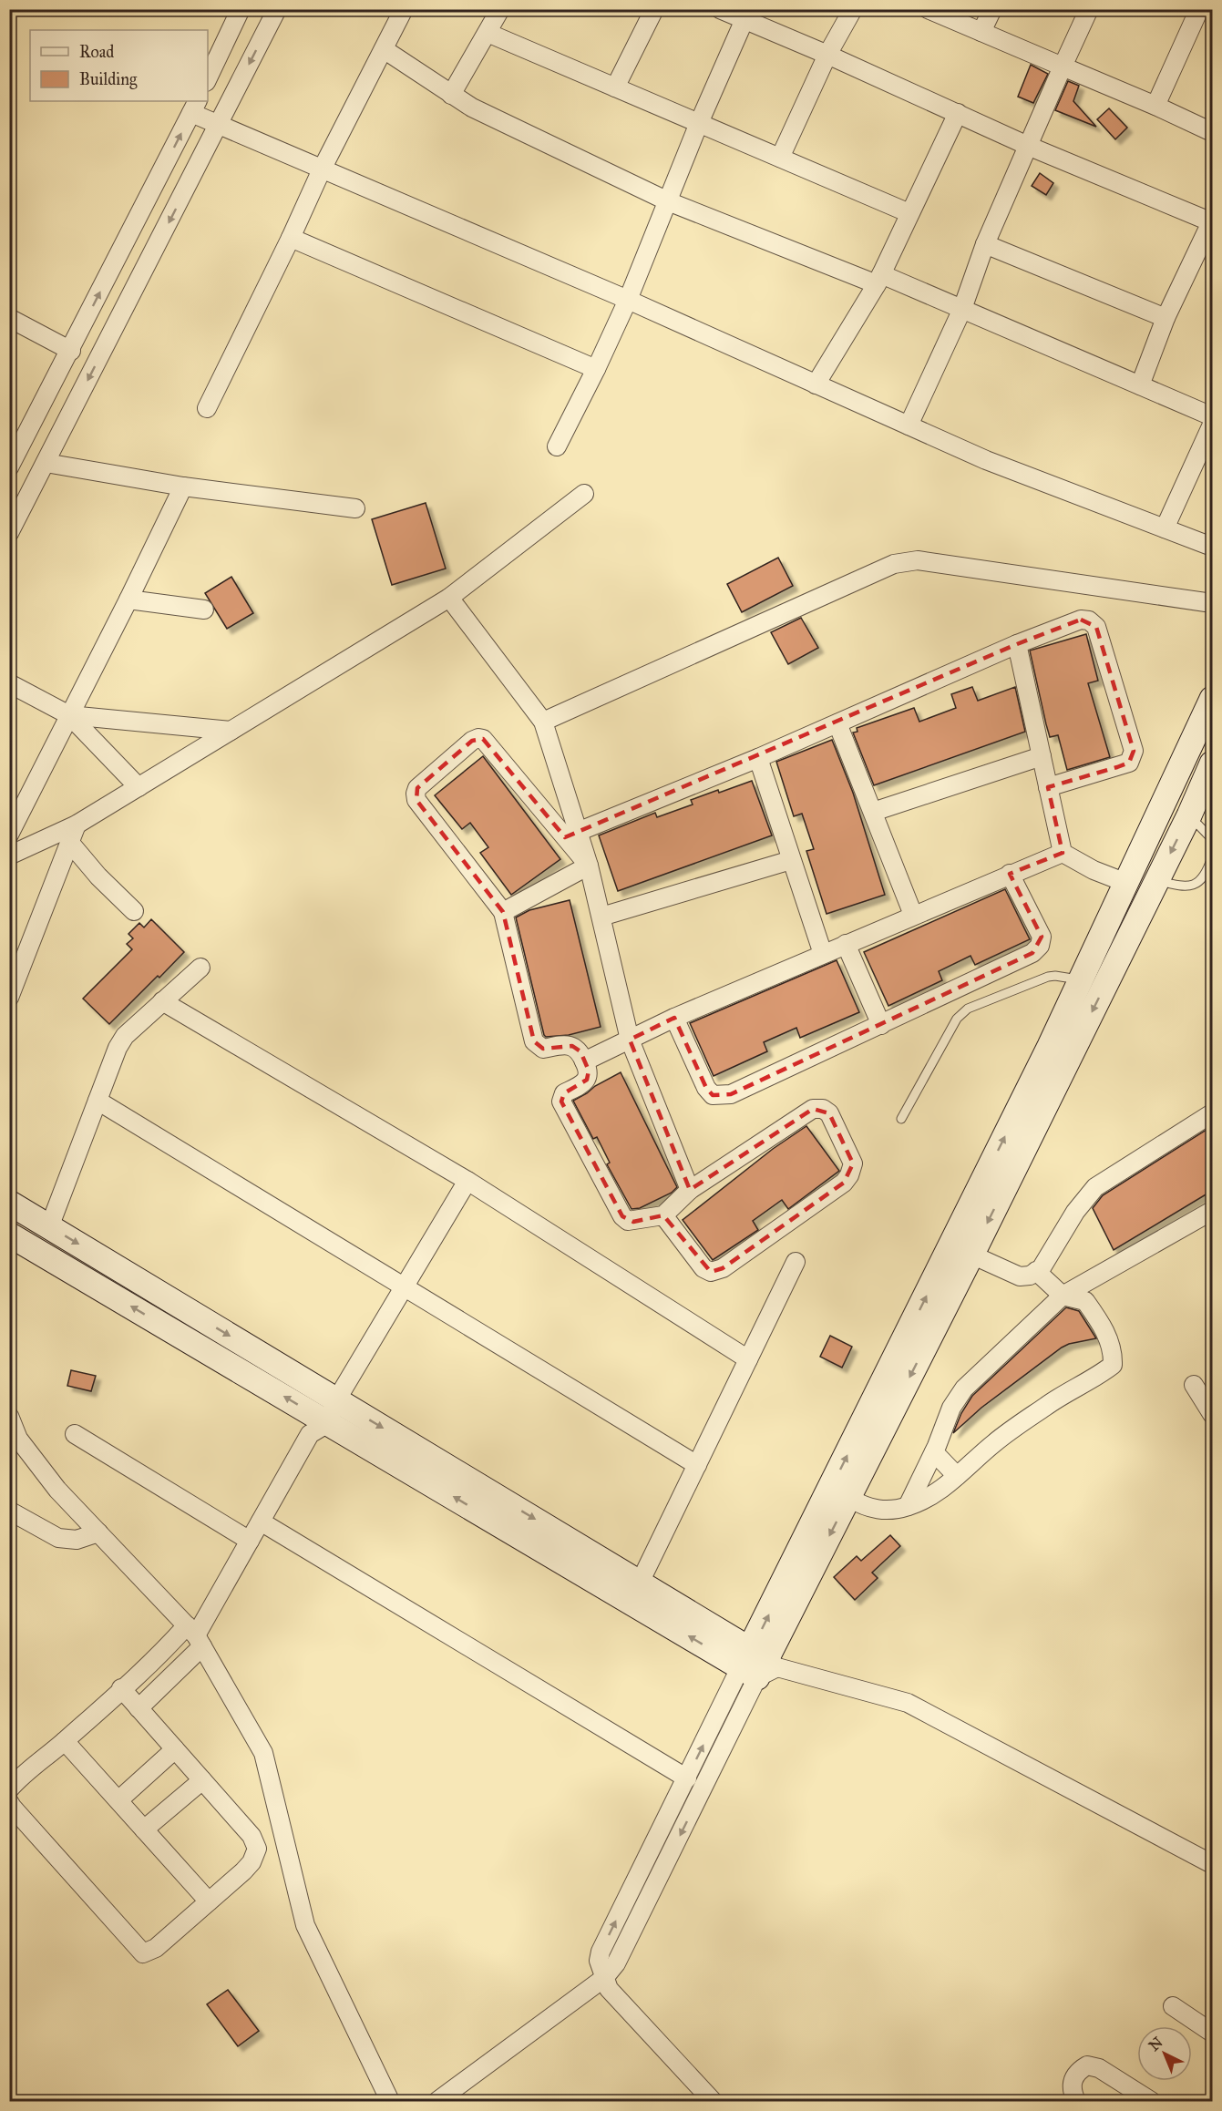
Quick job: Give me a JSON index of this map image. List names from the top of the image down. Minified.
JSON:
{"legend":["Road","Building"],"north":"top left"}
